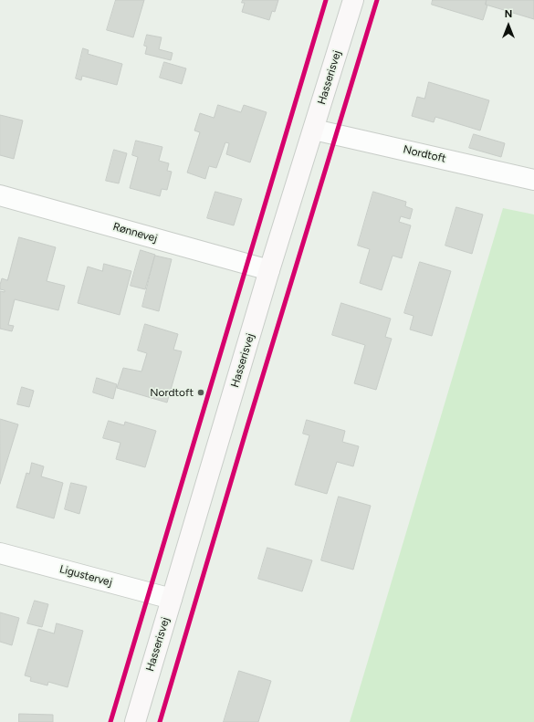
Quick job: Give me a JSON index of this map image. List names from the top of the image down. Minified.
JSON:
{"streets":{"street":["Hasserisvej","Nordtoft","Rønnevej","Ligustervej"]},"crossings":[["Hasserisvej","Nordtoft"],["Hasserisvej","Rønnevej"],["Hasserisvej","Ligustervej"]],"places":["Nordtoft"],"north":"top"}
